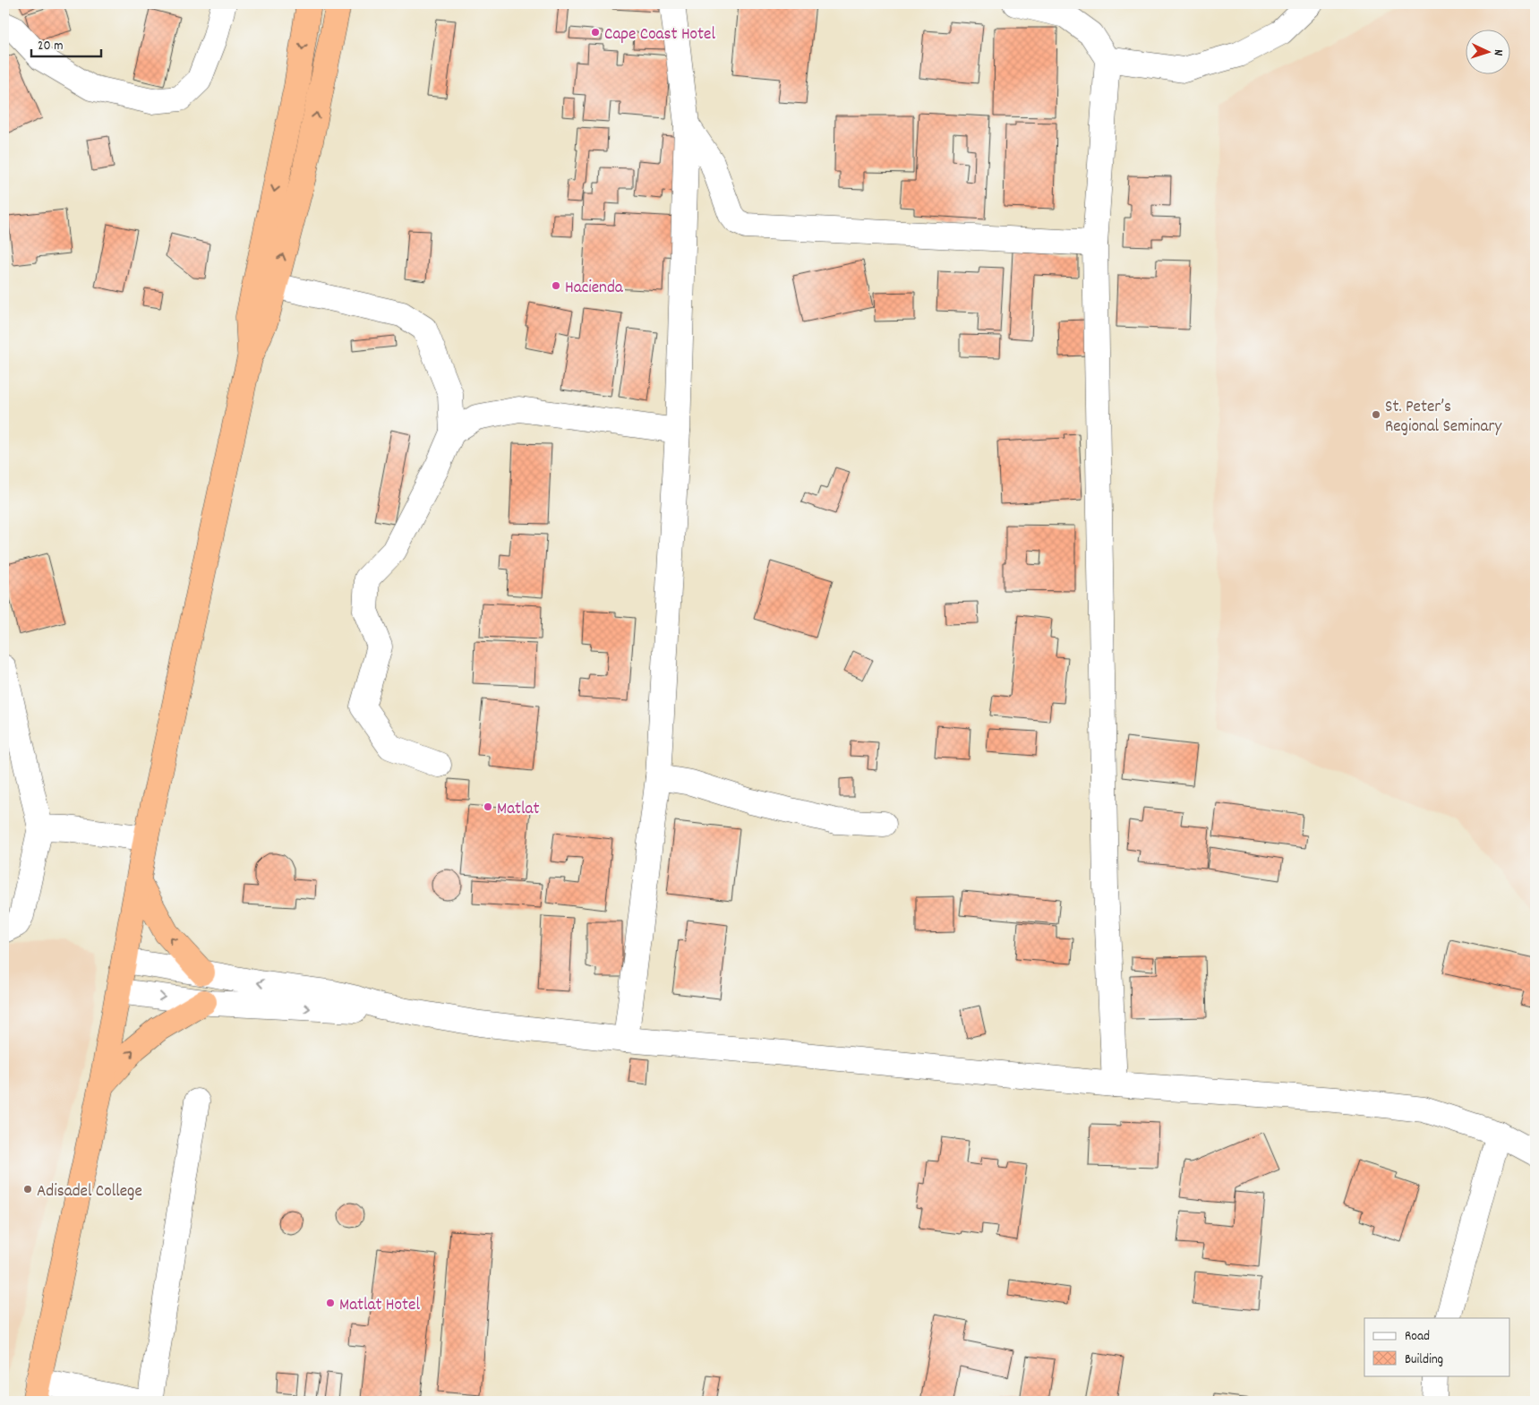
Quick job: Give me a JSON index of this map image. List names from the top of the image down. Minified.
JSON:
{"places":["Cape Coast Hotel","Hacienda","St. Peter’s Regional Seminary","Matlat","Adisadel College","Matlat Hotel"],"legend":["Road","Building"],"scale_bar":"20 m","north":"right"}
